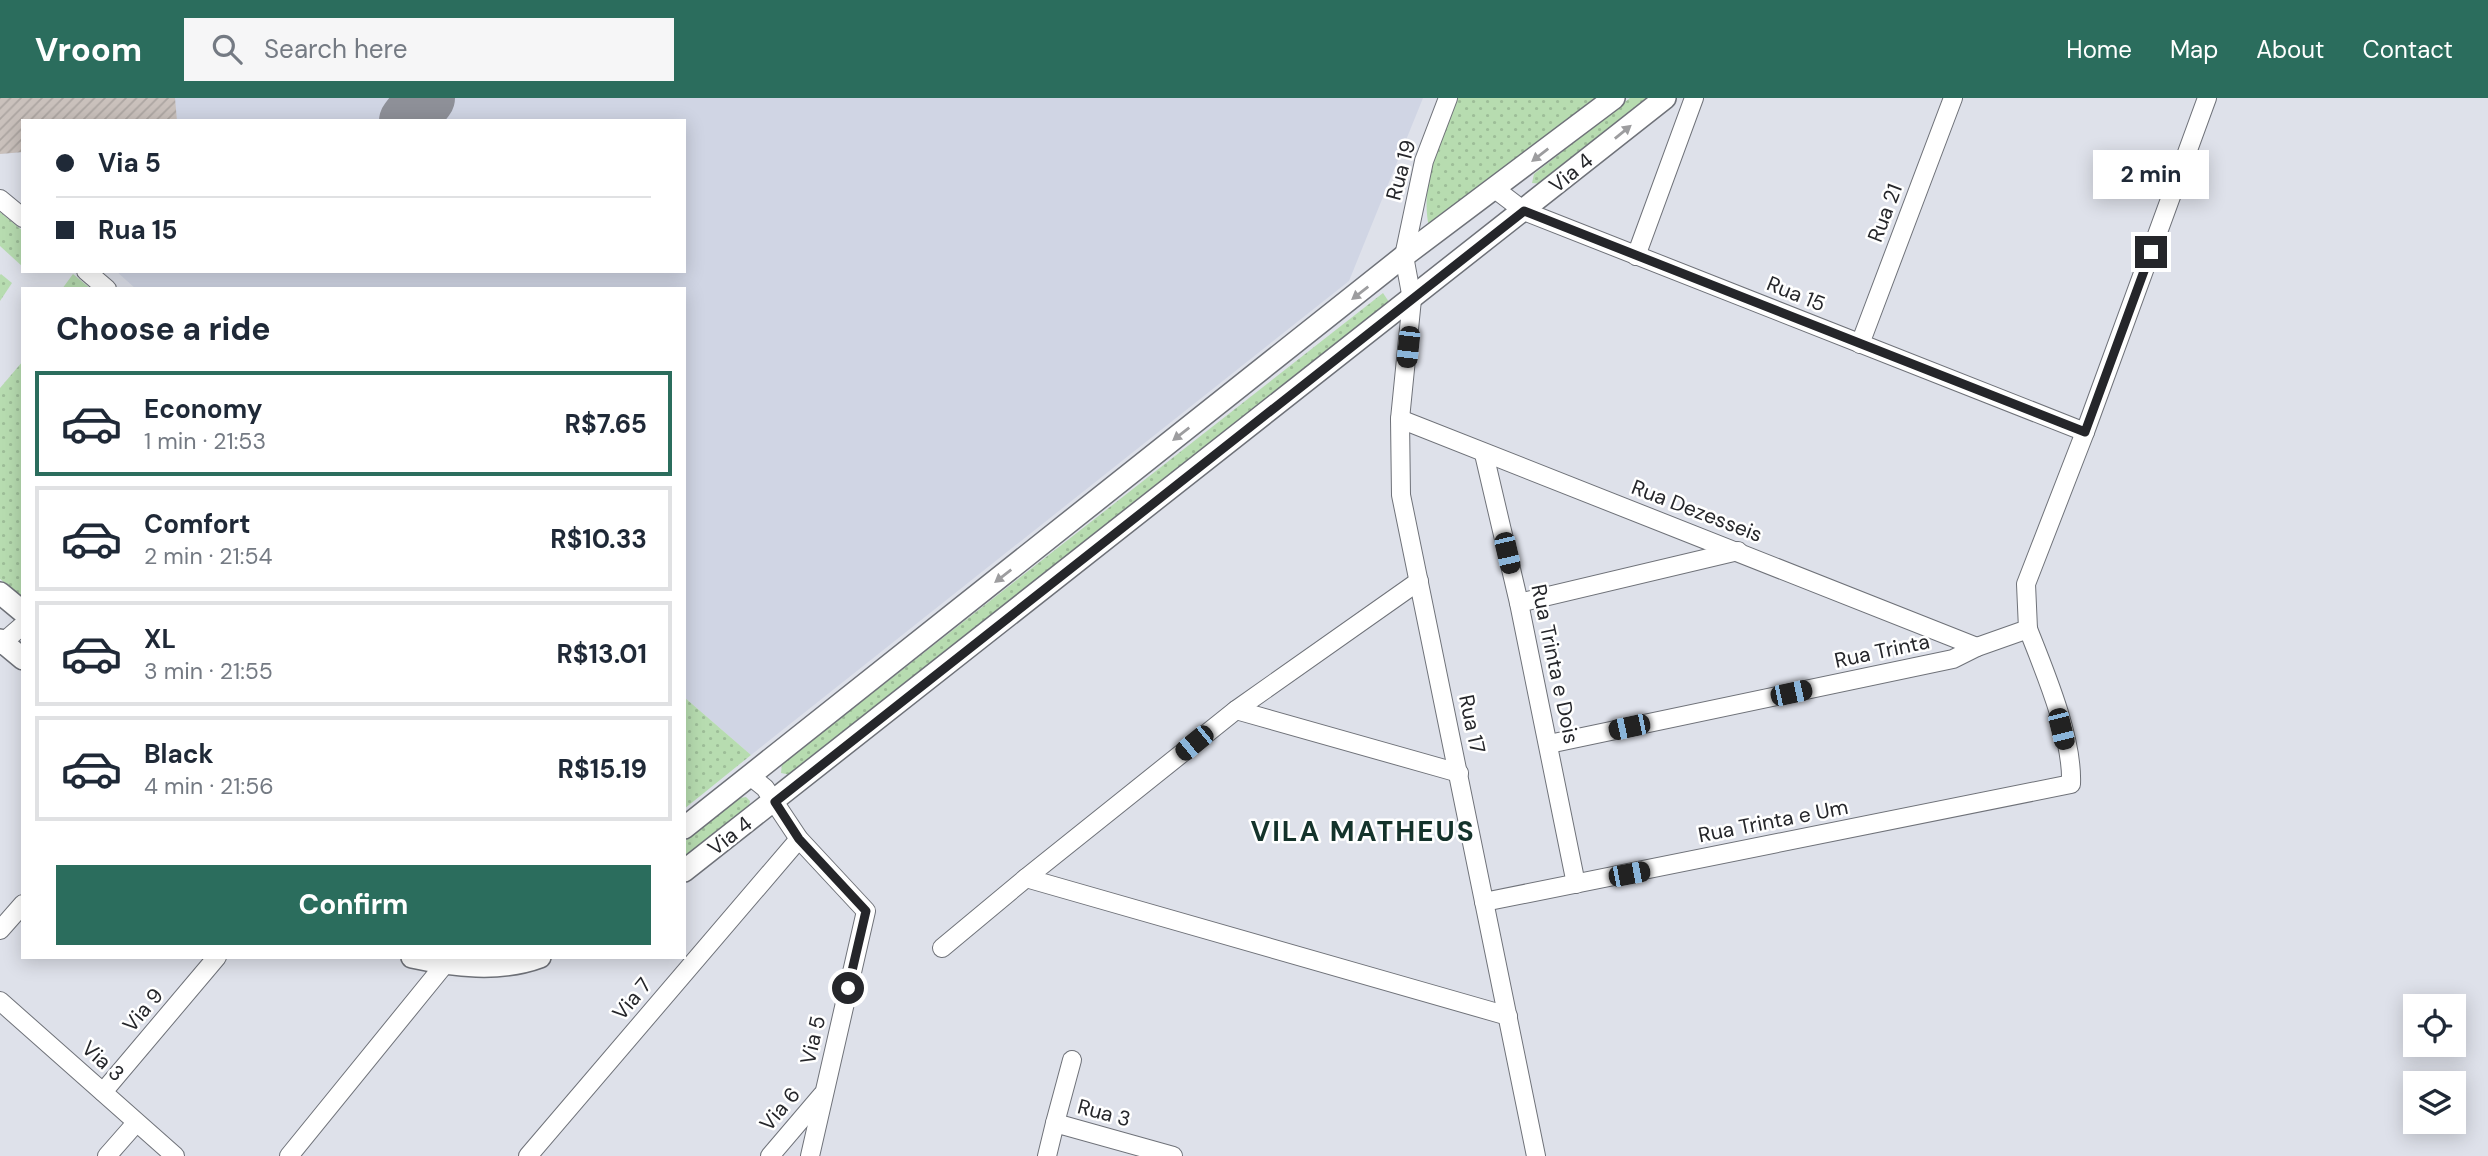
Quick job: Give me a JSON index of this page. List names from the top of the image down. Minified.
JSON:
{"streets":{"street":["Rua 19","Via 4","Rua 21","Rua 15","Rua Dezesseis","Rua Trinta","Rua Trinta e Dois","Rua 17","Rua Trinta e Um","Via 7","Via 9","Via 5","Via 3","Via 6","Rua 3"]},"crossings":[["Rua 19","Via 4"],["Rua 19","Rua 17"],["Via 4","Rua 15"],["Via 4","Rua 17"],["Via 4","Via 5"],["Rua 21","Rua 15"],["Rua Dezesseis","Rua Trinta"],["Rua Dezesseis","Rua Trinta e Dois"],["Rua Dezesseis","Rua 17"],["Rua Trinta","Rua Trinta e Dois"],["Rua Trinta e Dois","Rua Trinta e Um"],["Rua 17","Rua Trinta e Um"],["Via 7","Via 5"],["Via 9","Via 3"],["Via 5","Via 6"]],"districts":["VILA MATHEUS"],"page":{"header":"Vroom","search":"Search here","nav":["Home","Map","About","Contact"],"banner":["Via 5","Rua 15"],"bubble":"2 min","heading":"Choose a ride","list":[{"name":"Economy","note":"1 min · 21:53","value":"R$7.65"},{"name":"Comfort","note":"2 min · 21:54","value":"R$10.33"},{"name":"XL","note":"3 min · 21:55","value":"R$13.01"},{"name":"Black","note":"4 min · 21:56","value":"R$15.19"}],"buttons":"Confirm"}}
